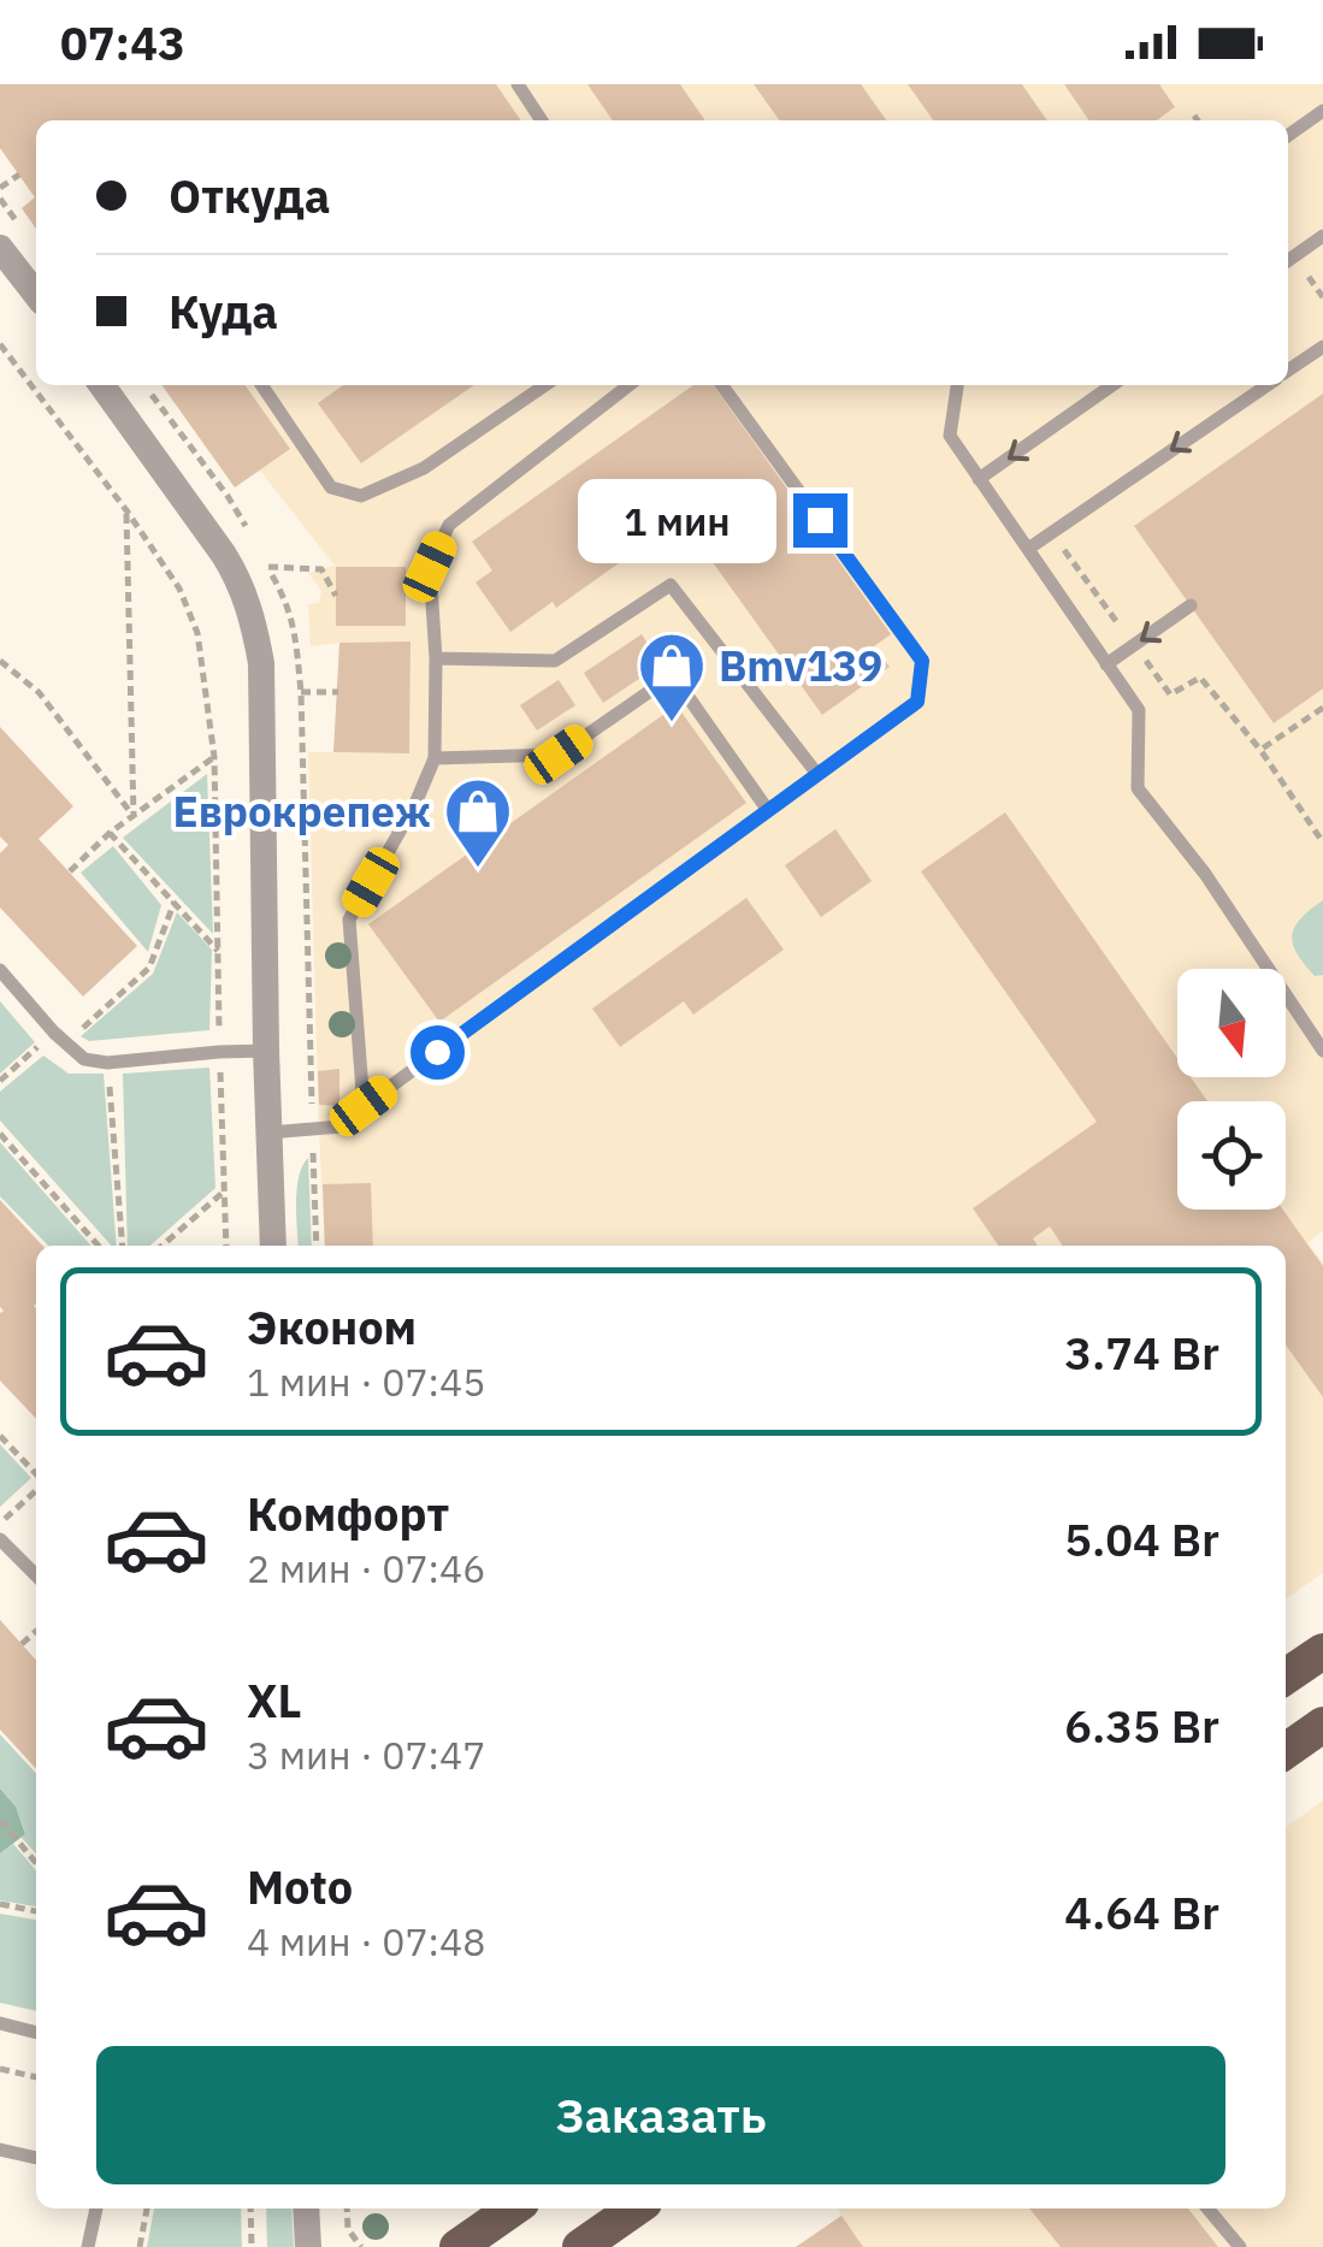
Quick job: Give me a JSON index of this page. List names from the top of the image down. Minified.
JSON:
{"places":{"shop":["Bmv139","Еврокрепеж"]},"north":"bottom","page":{"status":"07:43","banner":["Откуда","Куда"],"bubble":"1 мин","list":[{"name":"Эконом","note":"1 мин · 07:45","value":"3.74 Br"},{"name":"Комфорт","note":"2 мин · 07:46","value":"5.04 Br"},{"name":"XL","note":"3 мин · 07:47","value":"6.35 Br"},{"name":"Moto","note":"4 мин · 07:48","value":"4.64 Br"}],"buttons":"Заказать"}}
